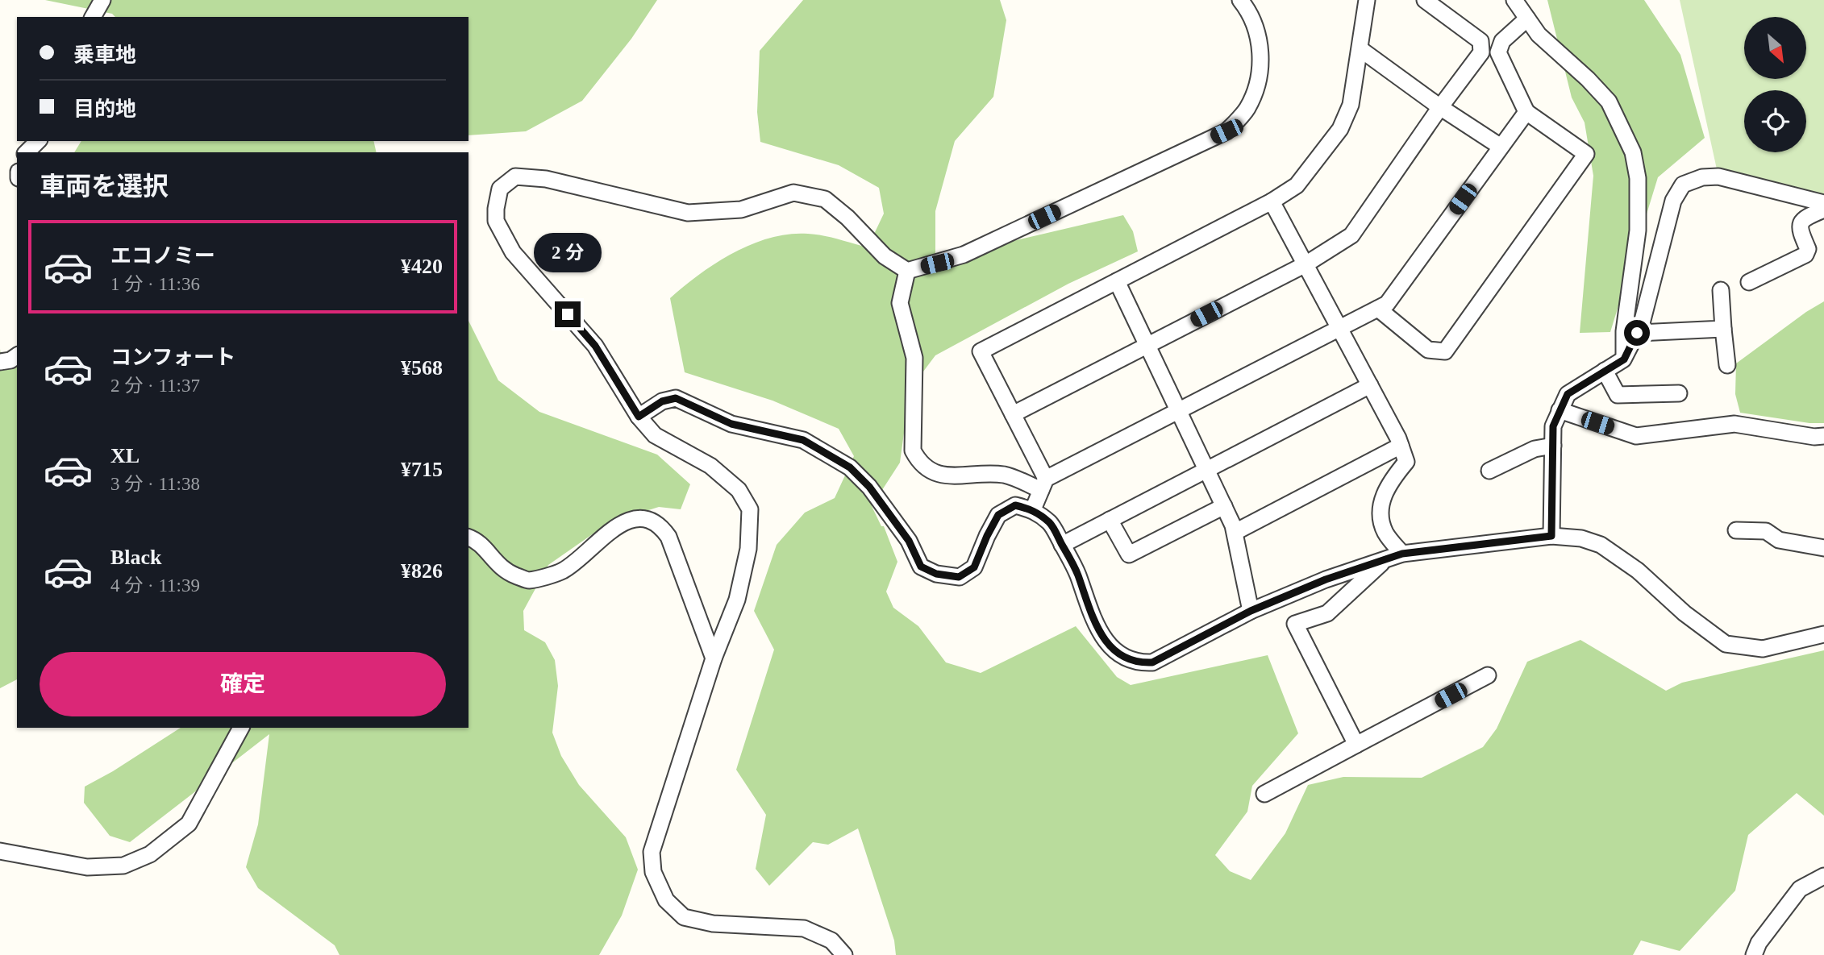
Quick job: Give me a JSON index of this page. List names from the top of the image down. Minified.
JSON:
{"north":"bottom right","page":{"banner":["乗車地","目的地"],"heading":"車両を選択","list":[{"name":"エコノミー","note":"1 分 · 11:36","value":"¥420"},{"name":"コンフォート","note":"2 分 · 11:37","value":"¥568"},{"name":"XL","note":"3 分 · 11:38","value":"¥715"},{"name":"Black","note":"4 分 · 11:39","value":"¥826"}],"bubble":"2 分","buttons":"確定"}}
